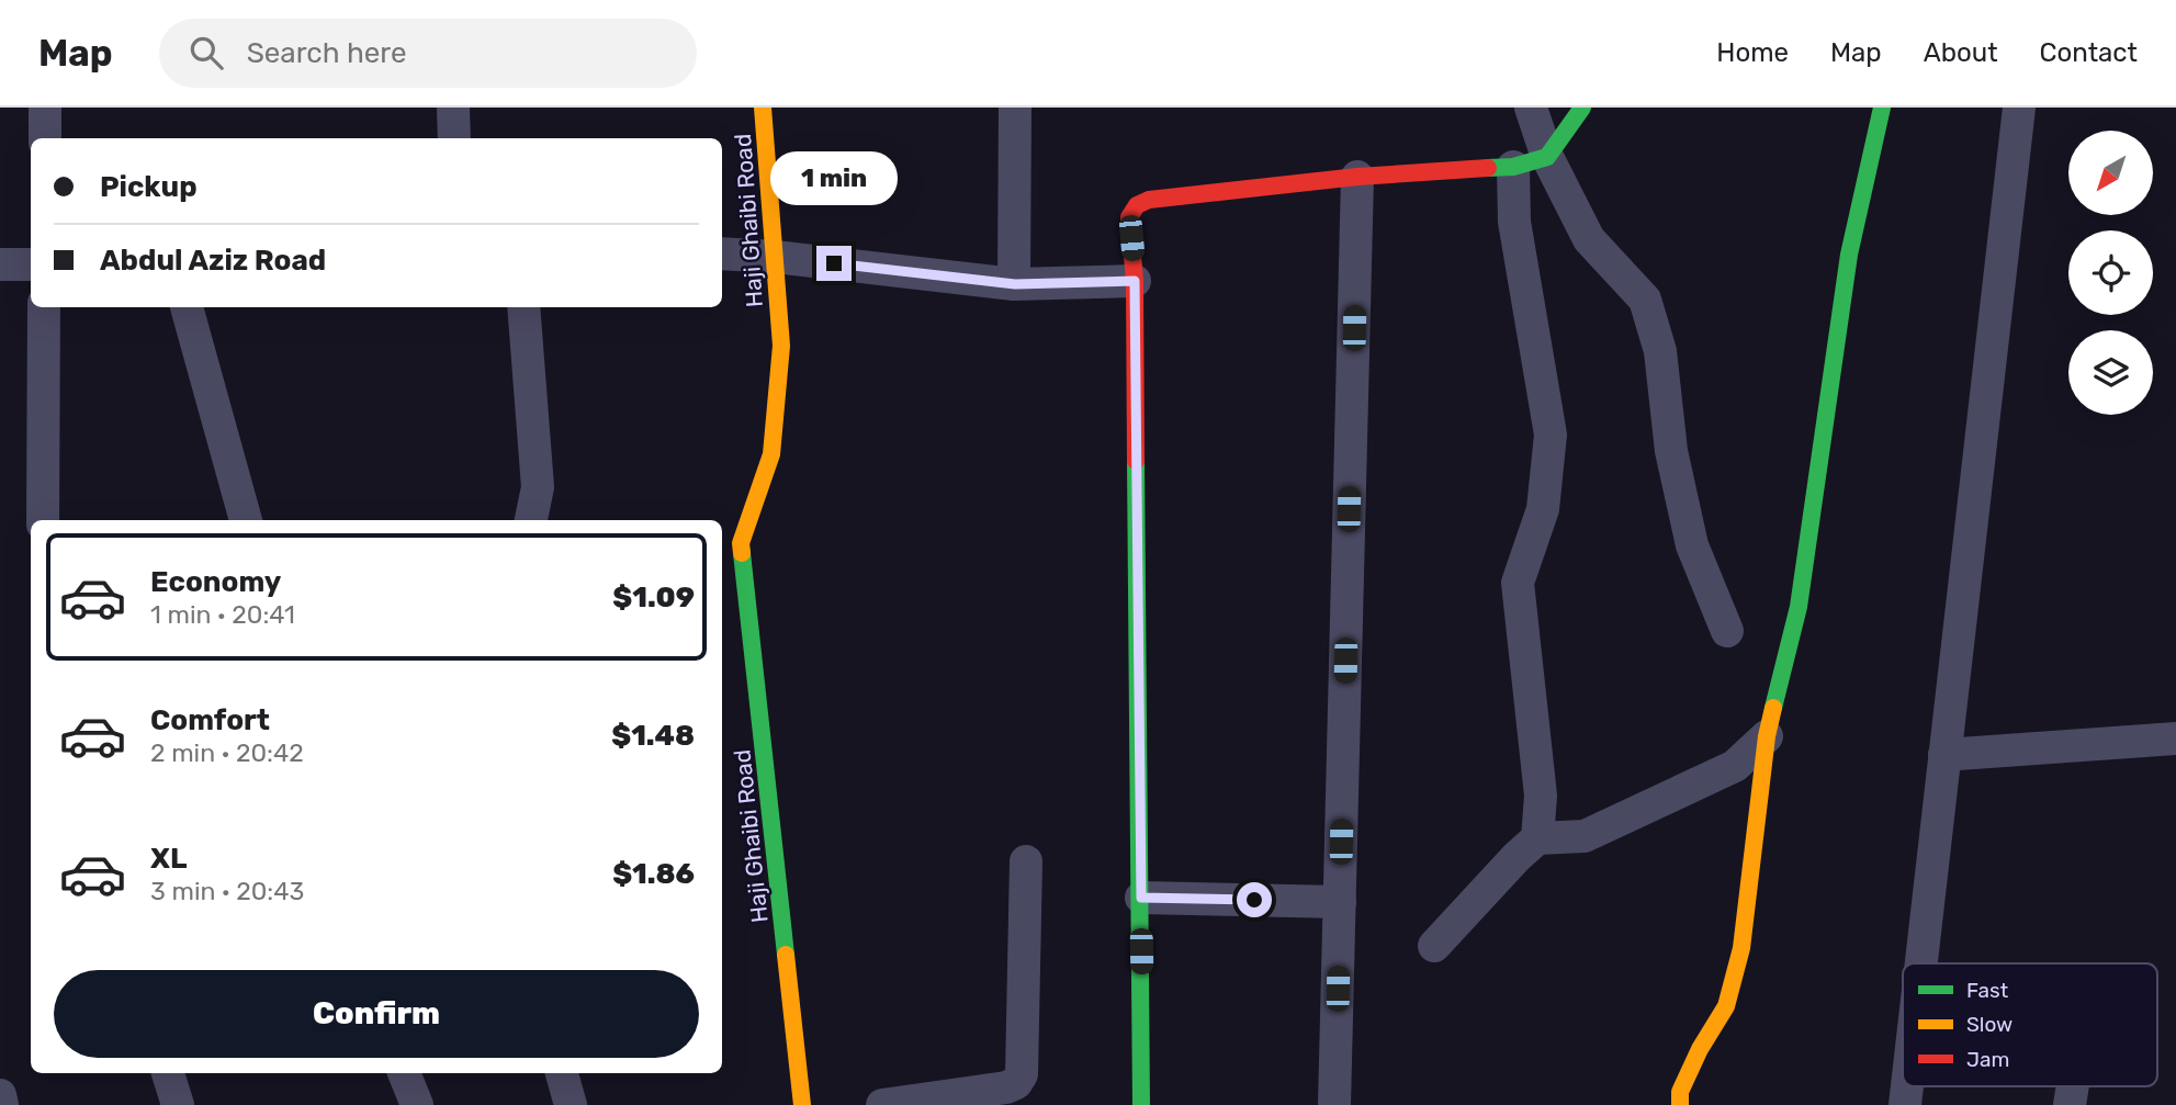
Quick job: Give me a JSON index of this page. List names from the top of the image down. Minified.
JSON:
{"streets":{"street":["Haji Ghaibi Road"]},"legend":["Fast","Slow","Jam"],"north":"bottom left","page":{"header":"Map","search":"Search here","nav":["Home","Map","About","Contact"],"banner":["Pickup","Abdul Aziz Road"],"bubble":"1 min","list":[{"name":"Economy","note":"1 min · 20:41","value":"$1.09"},{"name":"Comfort","note":"2 min · 20:42","value":"$1.48"},{"name":"XL","note":"3 min · 20:43","value":"$1.86"}],"buttons":"Confirm"}}
